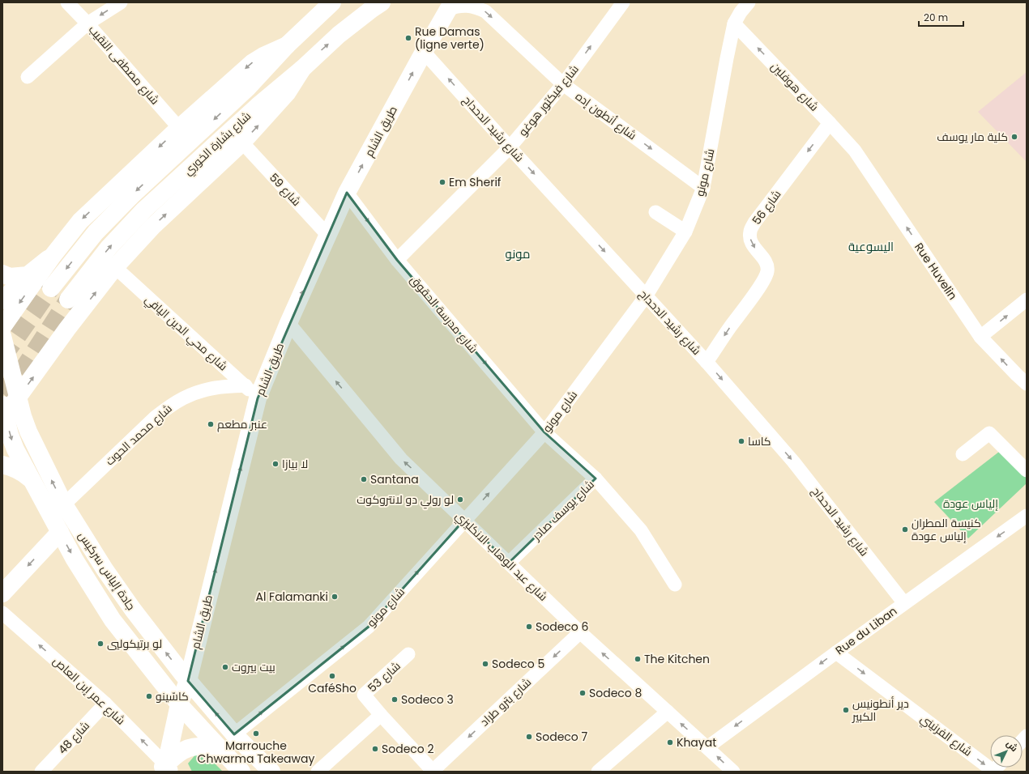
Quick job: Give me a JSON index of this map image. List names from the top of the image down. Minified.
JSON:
{"streets":{"main road":["طريق الشام","شارع بشارة الخوري","جادة إلياس سركيس"],"street":["شارع مصطفى النقيب","شارع هوفلين","شارع فيكتور هوغو","شارع أنطون إده","شارع رشيد الدحداح","شارع مونو","شارع 59","شارع 56","Rue Huvelin","شارع مدرسة الحقوق","شارع محي الدين اليافي","شارع محمد الحوت","شارع يوسف صادر","شارع عبد الوهاب الانكليزي","Rue du Liban","شارع 53","شارع عمر إبن العاص","شارع بترو طراد","شارع الفرنيني","شارع 48"]},"crossings":[["شارع هوفلين","شارع مونو"],["شارع هوفلين","شارع 56"],["شارع هوفلين","Rue Huvelin"],["شارع فيكتور هوغو","شارع أنطون إده"],["شارع فيكتور هوغو","شارع رشيد الدحداح"],["شارع فيكتور هوغو","شارع مدرسة الحقوق"],["شارع أنطون إده","طريق الشام"],["شارع أنطون إده","شارع مونو"],["شارع رشيد الدحداح","طريق الشام"],["شارع رشيد الدحداح","شارع مونو"],["شارع رشيد الدحداح","شارع 56"],["شارع رشيد الدحداح","Rue du Liban"],["طريق الشام","شارع 59"],["طريق الشام","شارع مدرسة الحقوق"],["طريق الشام","شارع محي الدين اليافي"],["طريق الشام","شارع عبد الوهاب الانكليزي"],["طريق الشام","جادة إلياس سركيس"],["طريق الشام","شارع عمر إبن العاص"],["شارع مونو","شارع مدرسة الحقوق"],["شارع مونو","شارع يوسف صادر"],["شارع مونو","شارع عبد الوهاب الانكليزي"],["شارع مونو","جادة إلياس سركيس"],["شارع مدرسة الحقوق","شارع يوسف صادر"],["شارع محي الدين اليافي","شارع محمد الحوت"],["شارع محمد الحوت","جادة إلياس سركيس"],["شارع يوسف صادر","شارع عبد الوهاب الانكليزي"],["شارع عبد الوهاب الانكليزي","Rue du Liban"],["شارع عبد الوهاب الانكليزي","شارع بترو طراد"],["Rue du Liban","شارع الفرنيني"],["شارع 53","شارع بترو طراد"],["شارع عمر إبن العاص","شارع 48"]],"one_way":["شارع هوفلين","شارع أنطون إده","طريق الشام","شارع مونو","شارع 56","Rue Huvelin","شارع مدرسة الحقوق","شارع عبد الوهاب الانكليزي","Rue du Liban","شارع عمر إبن العاص","شارع الفرنيني"],"districts":["اليسوعية","مونو"],"parks":["إلياس عودة"],"places":["Rue Damas (ligne verte)","كلية مار يوسف","Em Sherif","عنبر مطعم","كاسا","لا بيازا","Santana","لو رولي دو لانتروكوت","كنيسة المطران إلياس عودة","Al Falamanki","Sodeco 6","لو برتيكوليي","The Kitchen","Sodeco 5","بيت بيروت","CaféSho","Sodeco 8","كاسّينو","Sodeco 3","دير أنطونيس الكبير","Marrouche Chwarma Takeaway","Sodeco 7","Khayat","Sodeco 2"],"scale_bar":"20 m","north":"top right"}
